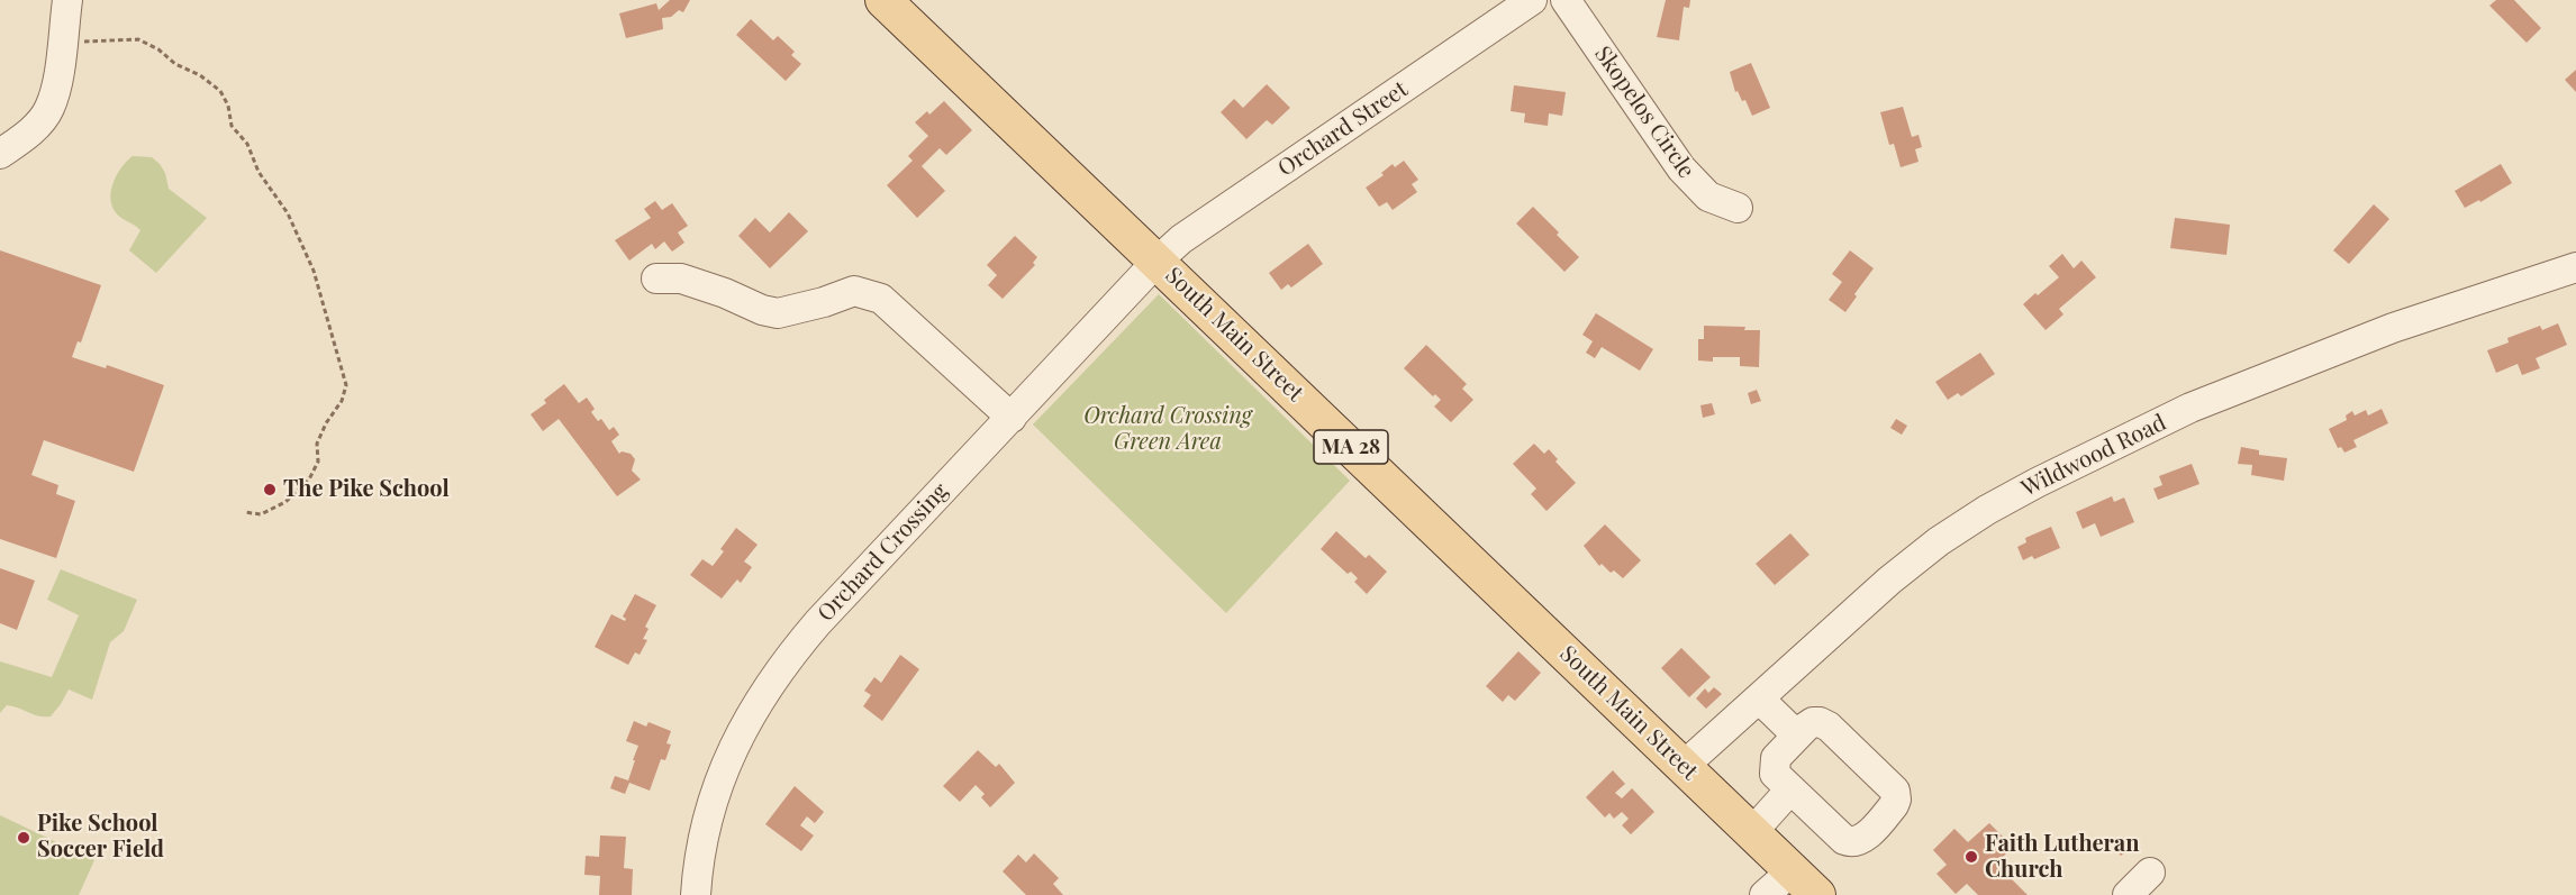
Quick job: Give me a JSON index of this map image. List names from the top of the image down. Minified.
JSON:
{"streets":{"main road":["South Main Street","MA 28"],"street":["Skopelos Circle","Orchard Street","Wildwood Road","Orchard Crossing"]},"crossings":[["Orchard Street","South Main Street"],["Orchard Street","Orchard Crossing"],["South Main Street","Wildwood Road"],["South Main Street","Orchard Crossing"]],"parks":["Orchard Crossing Green Area"],"places":["The Pike School","Pike School Soccer Field","Faith Lutheran Church"]}
